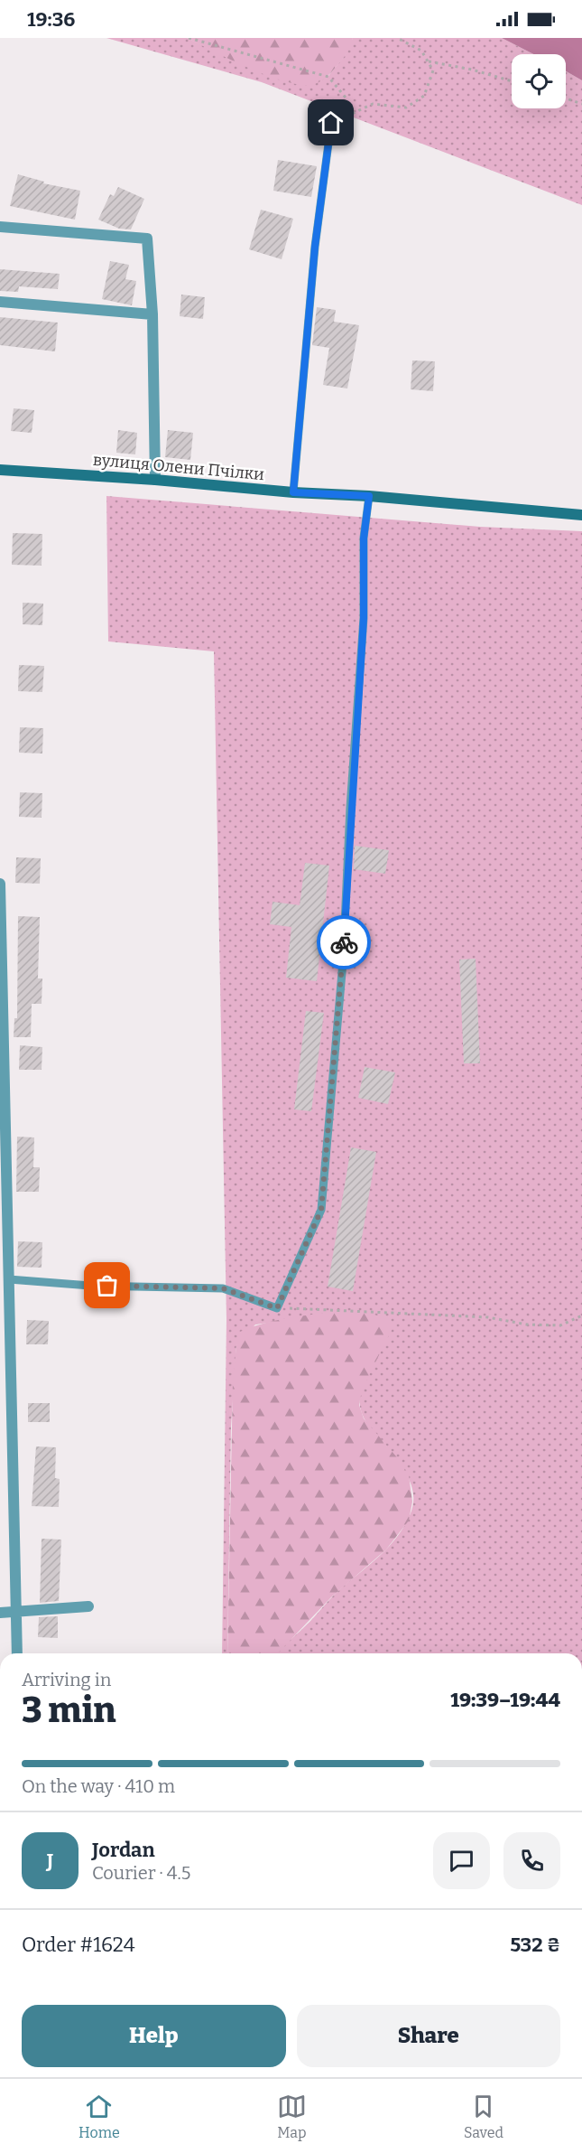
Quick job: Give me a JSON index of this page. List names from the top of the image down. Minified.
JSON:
{"streets":{"street":["вулиця Олени Пчілки"]},"page":{"status":"19:36","heading":["3 min","Arriving in","19:39–19:44"],"panel":["Jordan","Courier · 4.5","Order #1624","532 ₴"],"bar":"On the way · 410 m","round":"J","buttons":["Help","Share"],"tabs":["Home","Map","Saved"]}}
